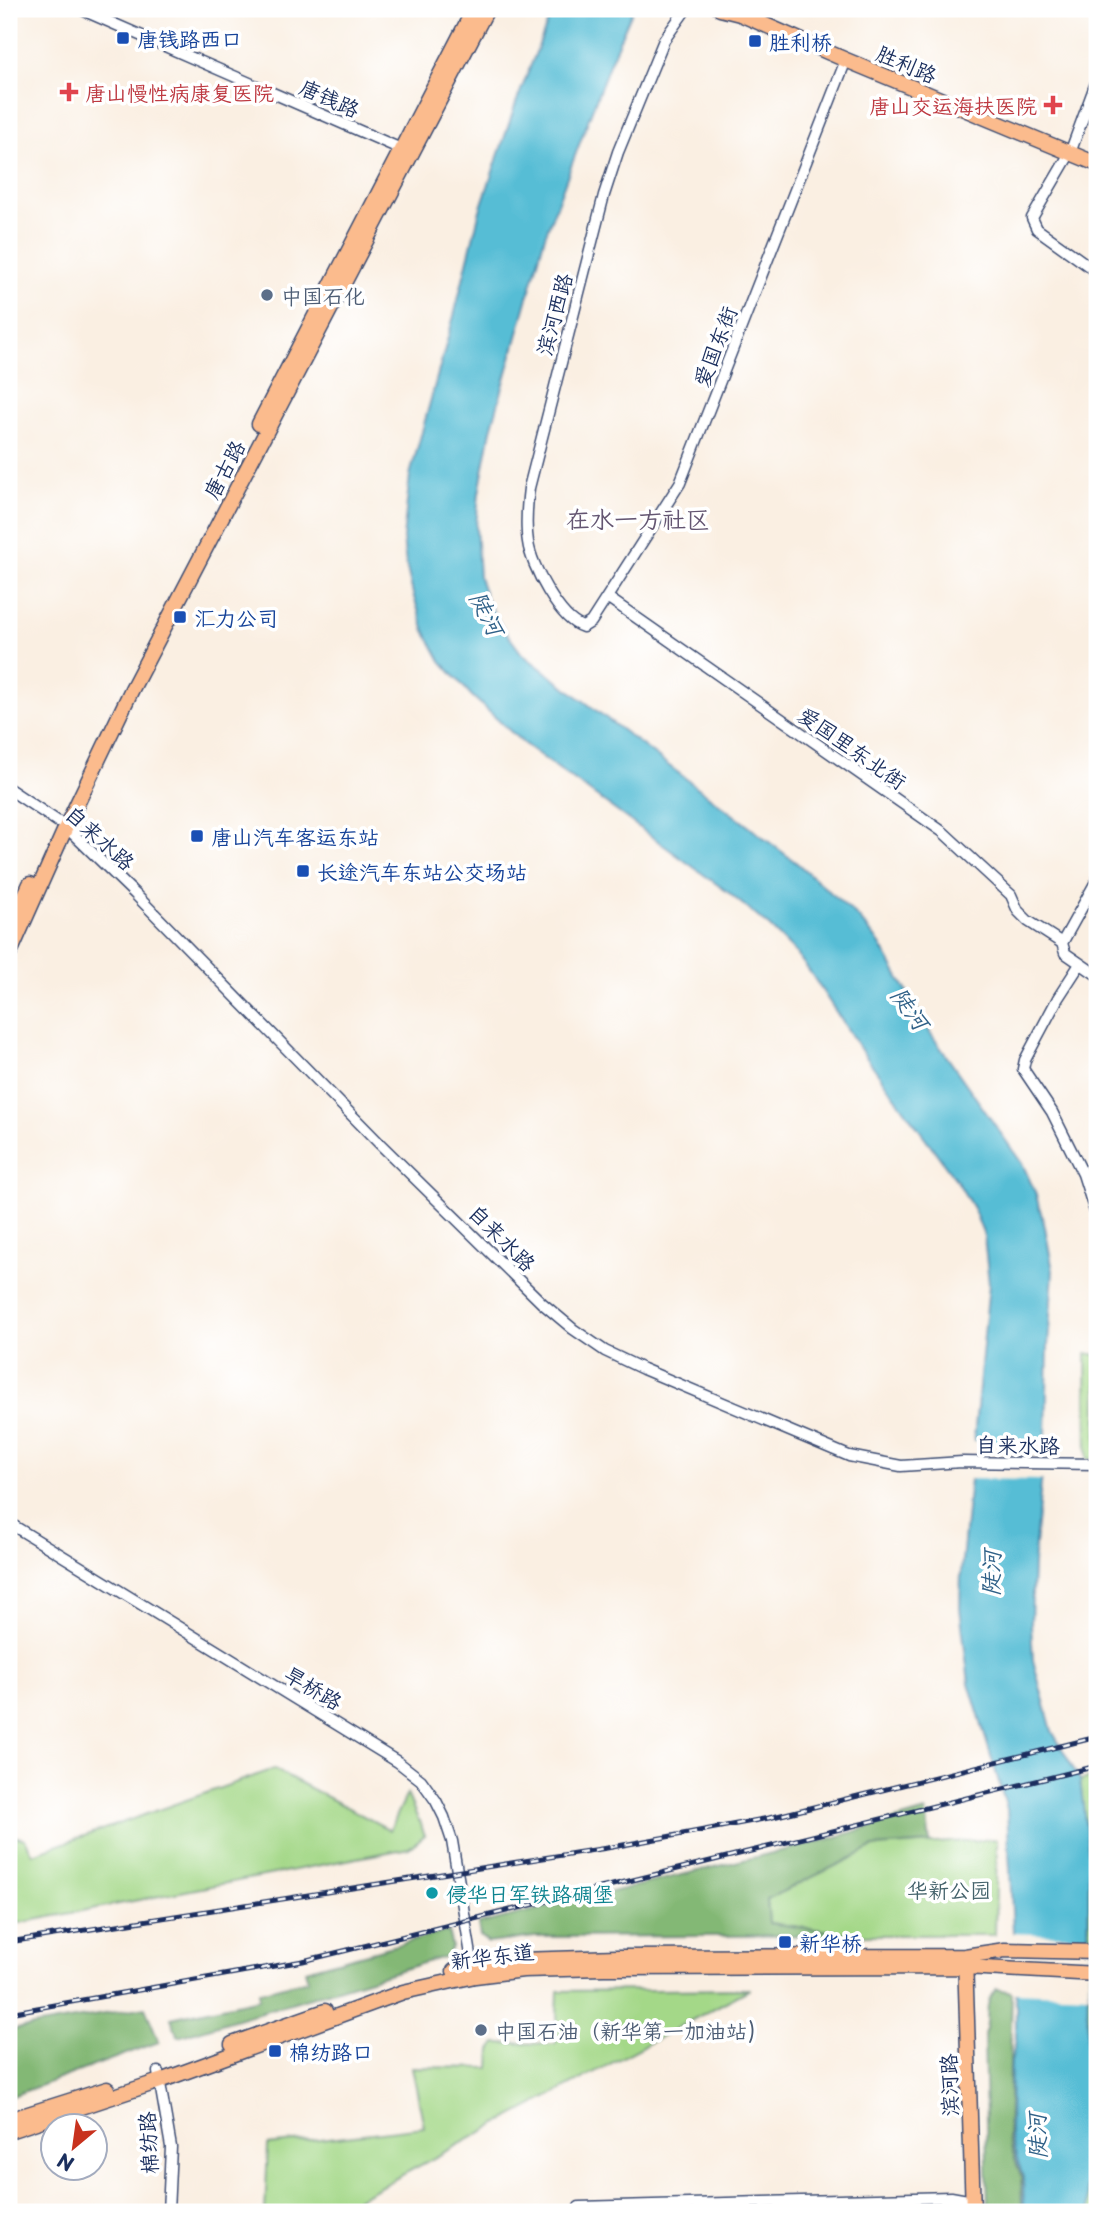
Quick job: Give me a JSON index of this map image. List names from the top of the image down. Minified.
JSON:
{"streets":{"main road":["胜利路","唐古路","新华东道","滨河路"],"street":["唐钱路","滨河西路","爱国东街","爱国里东北街","自来水路","旱桥路","棉纺路"]},"crossings":[["胜利路","爱国东街"],["唐钱路","唐古路"],["滨河西路","爱国东街"],["爱国东街","爱国里东北街"],["唐古路","自来水路"],["旱桥路","新华东道"],["新华东道","滨河路"],["新华东道","棉纺路"]],"districts":["在水一方社区"],"water":["陡河"],"parks":["华新公园"],"places":{"transit":["唐钱路西口","胜利桥","汇力公司","唐山汽车客运东站","长途汽车东站公交场站","新华桥","棉纺路口"],"health":["唐山慢性病康复医院","唐山交运海扶医院"],"other":["中国石化","侵华日军铁路碉堡","中国石油（新华第一加油站)"]},"north":"bottom left"}
